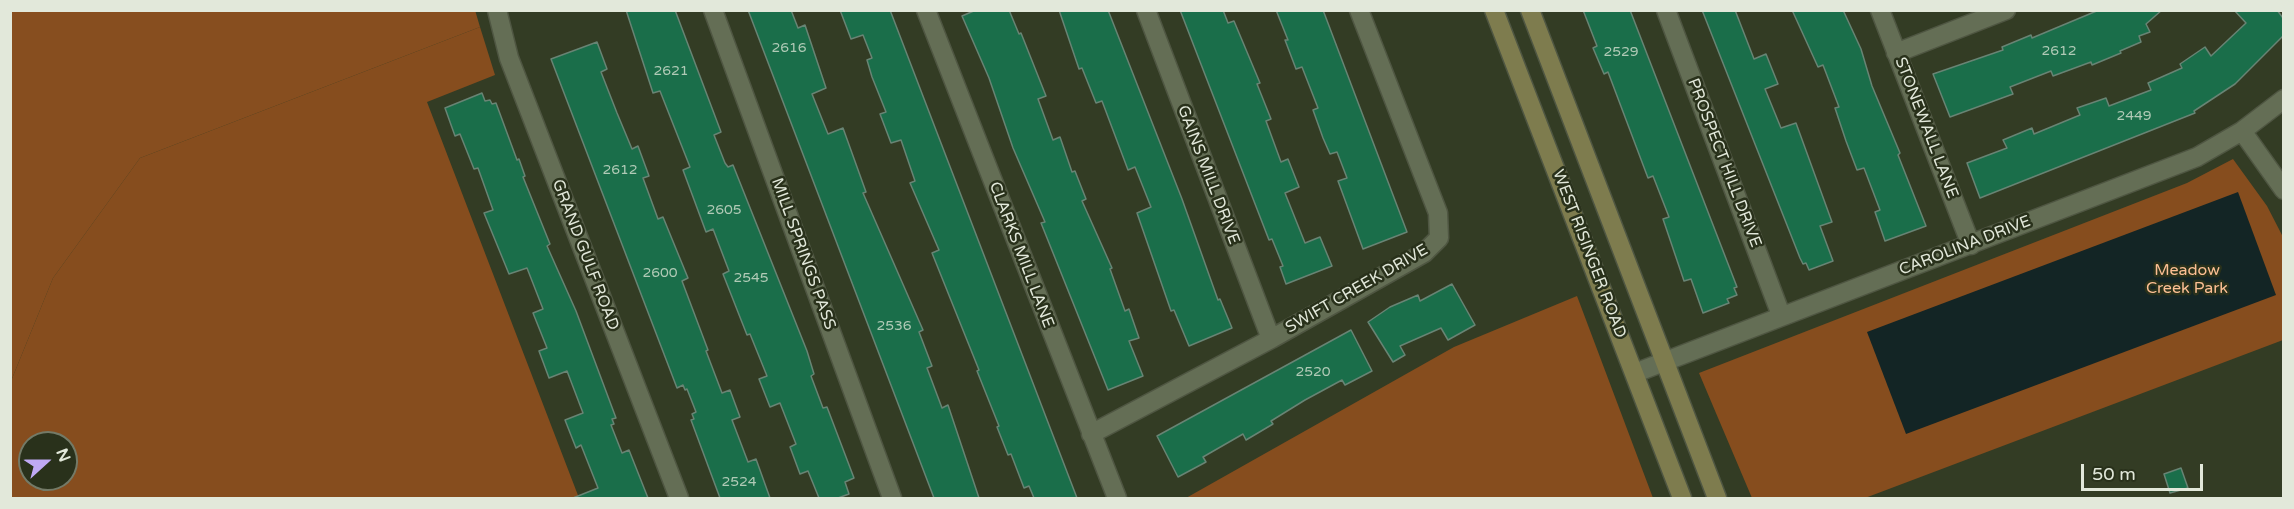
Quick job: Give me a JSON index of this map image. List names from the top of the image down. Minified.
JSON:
{"streets":{"main road":["WEST RISINGER ROAD"],"street":["STONEWALL LANE","PROSPECT HILL DRIVE","GAINS MILL DRIVE","CAROLINA DRIVE","MILL SPRINGS PASS","GRAND GULF ROAD","CLARKS MILL LANE","SWIFT CREEK DRIVE"]},"crossings":[["STONEWALL LANE","CAROLINA DRIVE"],["PROSPECT HILL DRIVE","CAROLINA DRIVE"],["GAINS MILL DRIVE","SWIFT CREEK DRIVE"],["CAROLINA DRIVE","WEST RISINGER ROAD"],["CLARKS MILL LANE","SWIFT CREEK DRIVE"]],"parks":["Meadow Creek Park"],"house_numbers":["2616","2612","2529","2621","2449","2612","2605","2600","2545","2536","2520","2524"],"scale_bar":"50 m","north":"right"}
